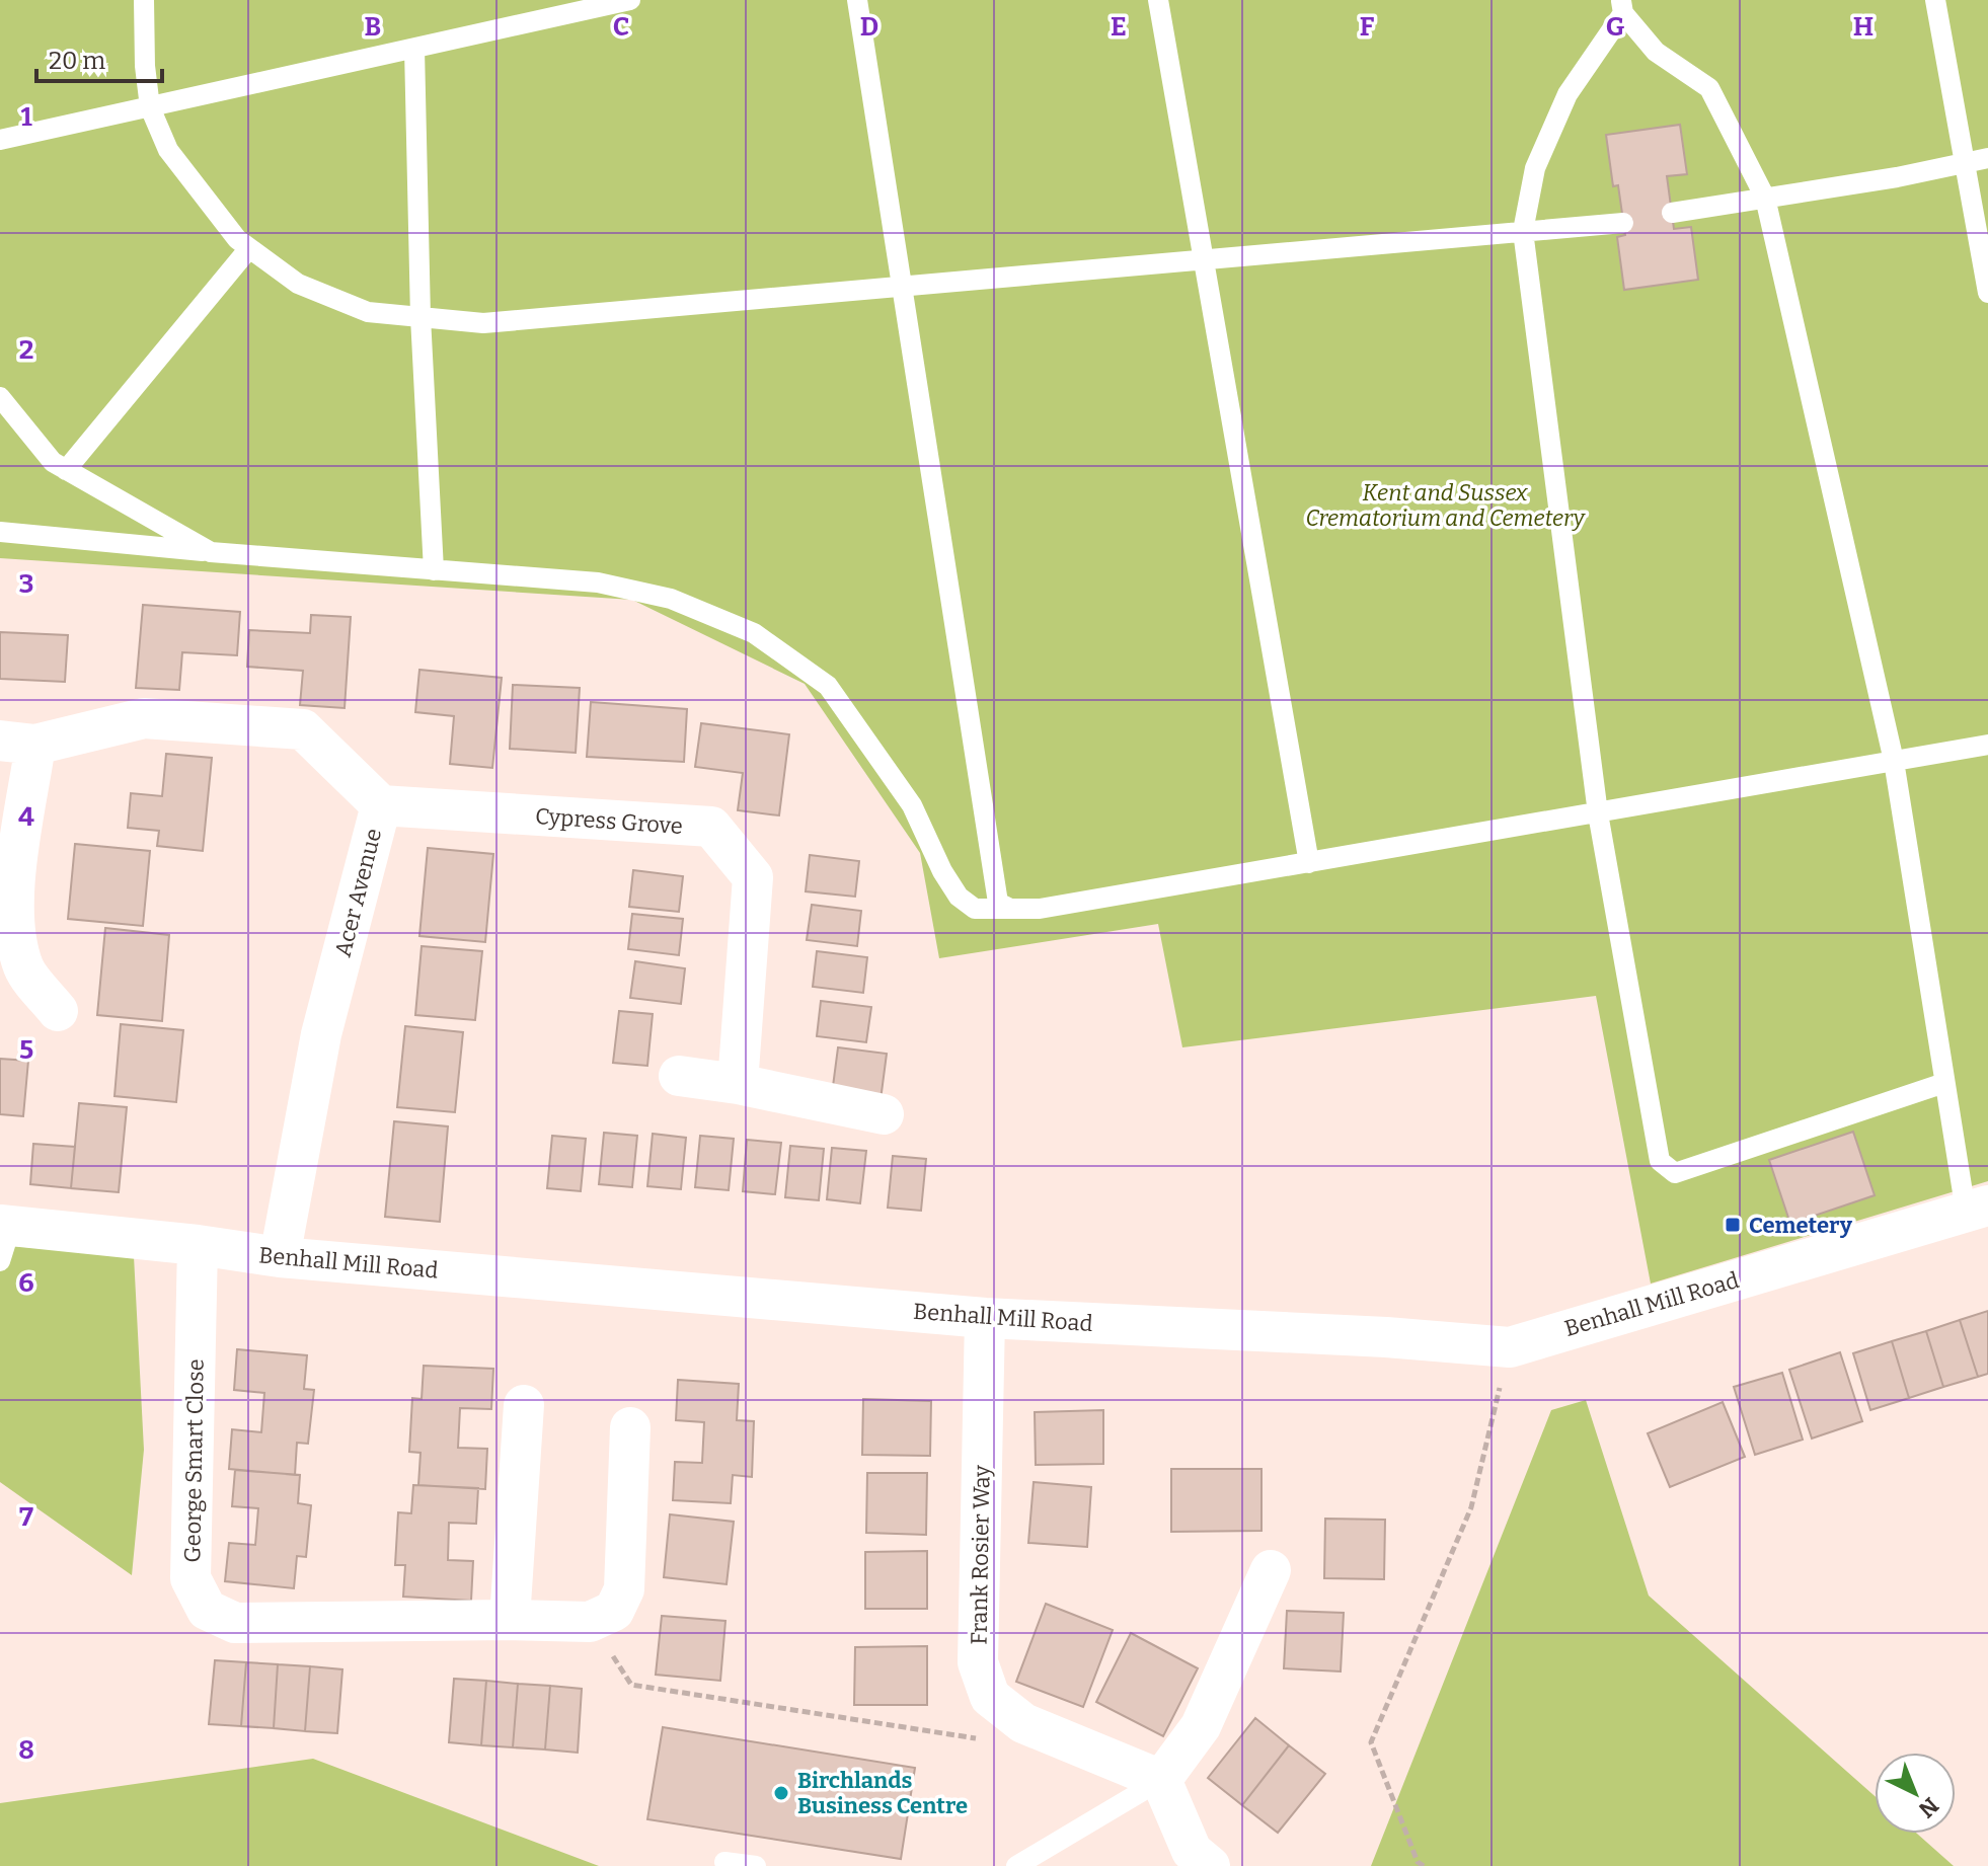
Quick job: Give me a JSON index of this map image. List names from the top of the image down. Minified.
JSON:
{"streets":{"street":["Cypress Grove","Acer Avenue","Benhall Mill Road","George Smart Close","Frank Rosier Way"]},"crossings":[["Cypress Grove","Acer Avenue"],["Acer Avenue","Benhall Mill Road"],["Benhall Mill Road","George Smart Close"],["Benhall Mill Road","Frank Rosier Way"]],"parks":["Kent and Sussex Crematorium and Cemetery"],"places":{"transit":["Cemetery"],"other":["Birchlands Business Centre"]},"scale_bar":"20 m","north":"bottom right","grid":{"columns":["B","C","D","E","F","G","H"],"rows":["1","2","3","4","5","6","7","8"]}}
